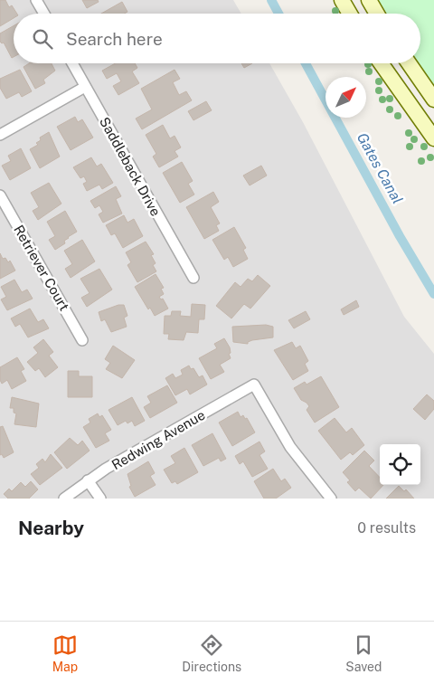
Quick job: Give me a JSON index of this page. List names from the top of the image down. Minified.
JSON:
{"streets":{"street":["Saddleback Drive","Retriever Court","Redwing Avenue"]},"water":["Gates Canal"],"north":"top right","page":{"search":"Search here","heading":["Nearby","0 results"],"nav":["Map","Directions","Saved"]}}
